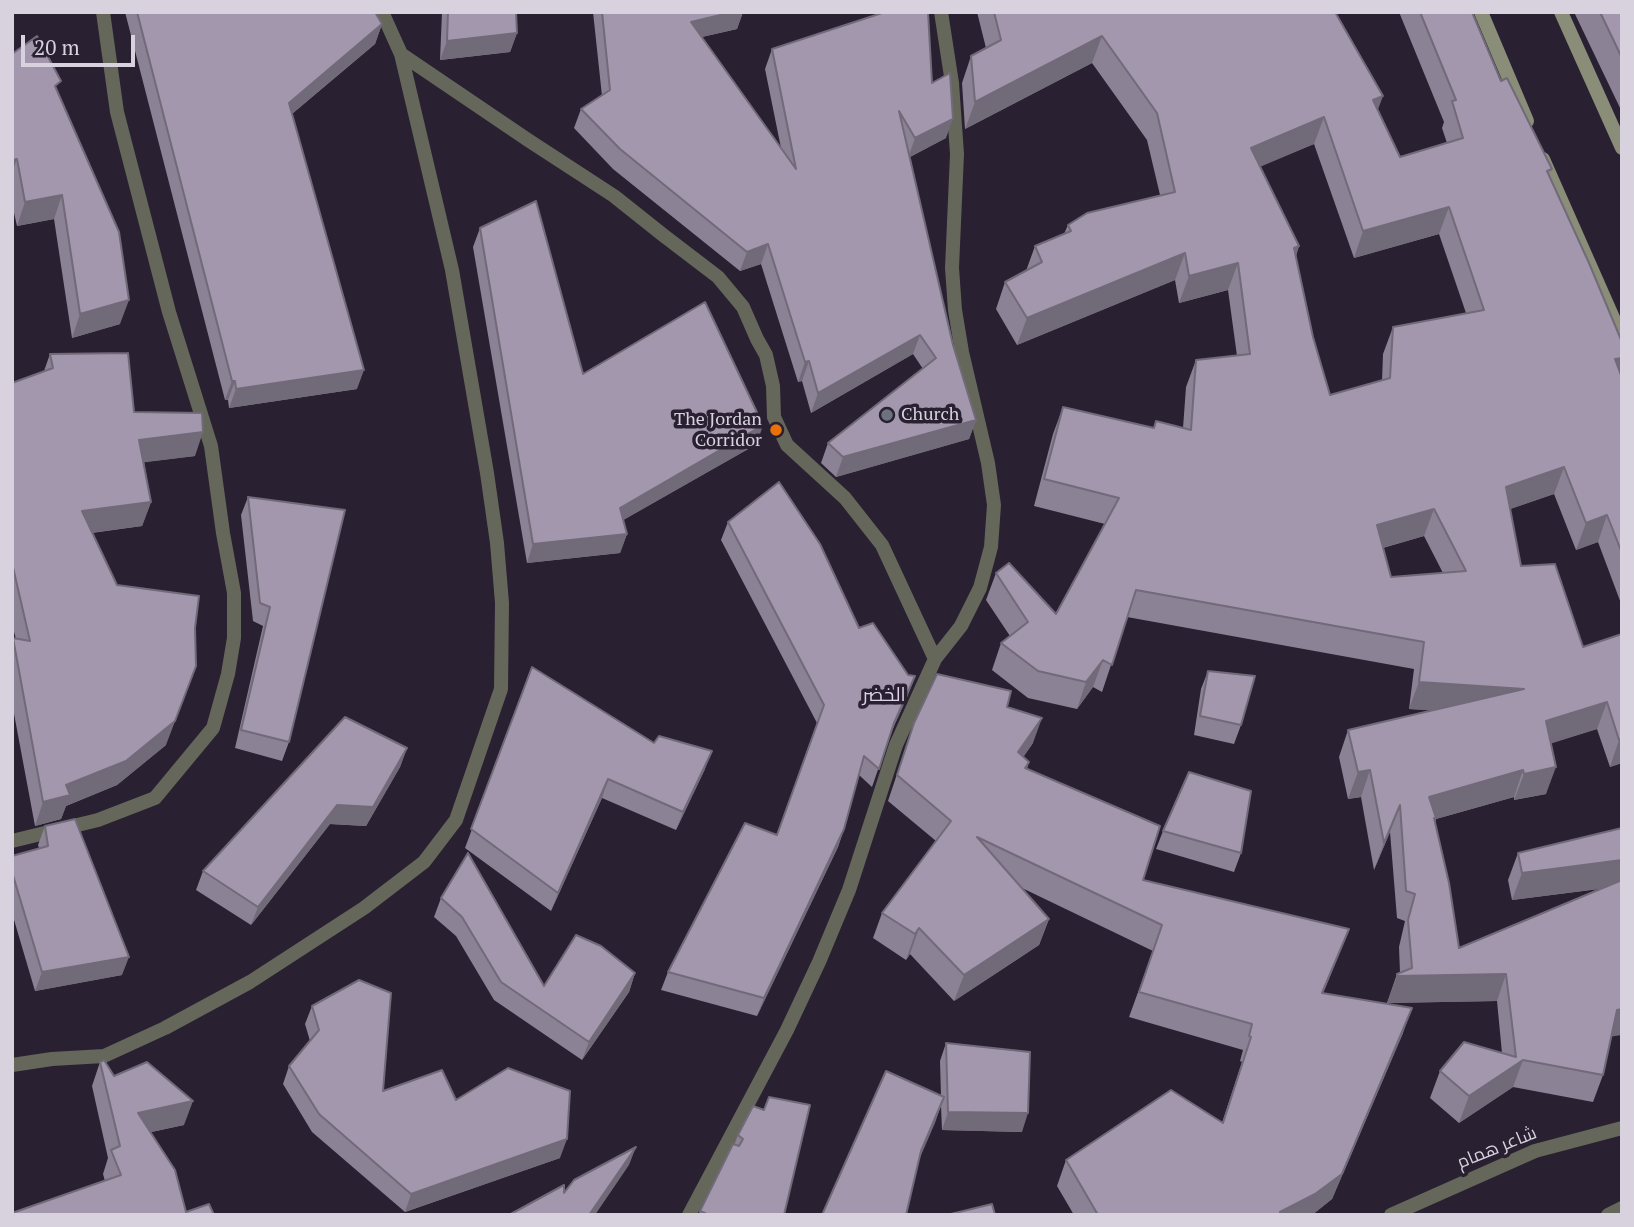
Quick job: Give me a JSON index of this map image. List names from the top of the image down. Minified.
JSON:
{"streets":{"street":["شاعر همام"]},"districts":["الخضر"],"places":["Church","The Jordan Corridor"],"scale_bar":"20 m"}
